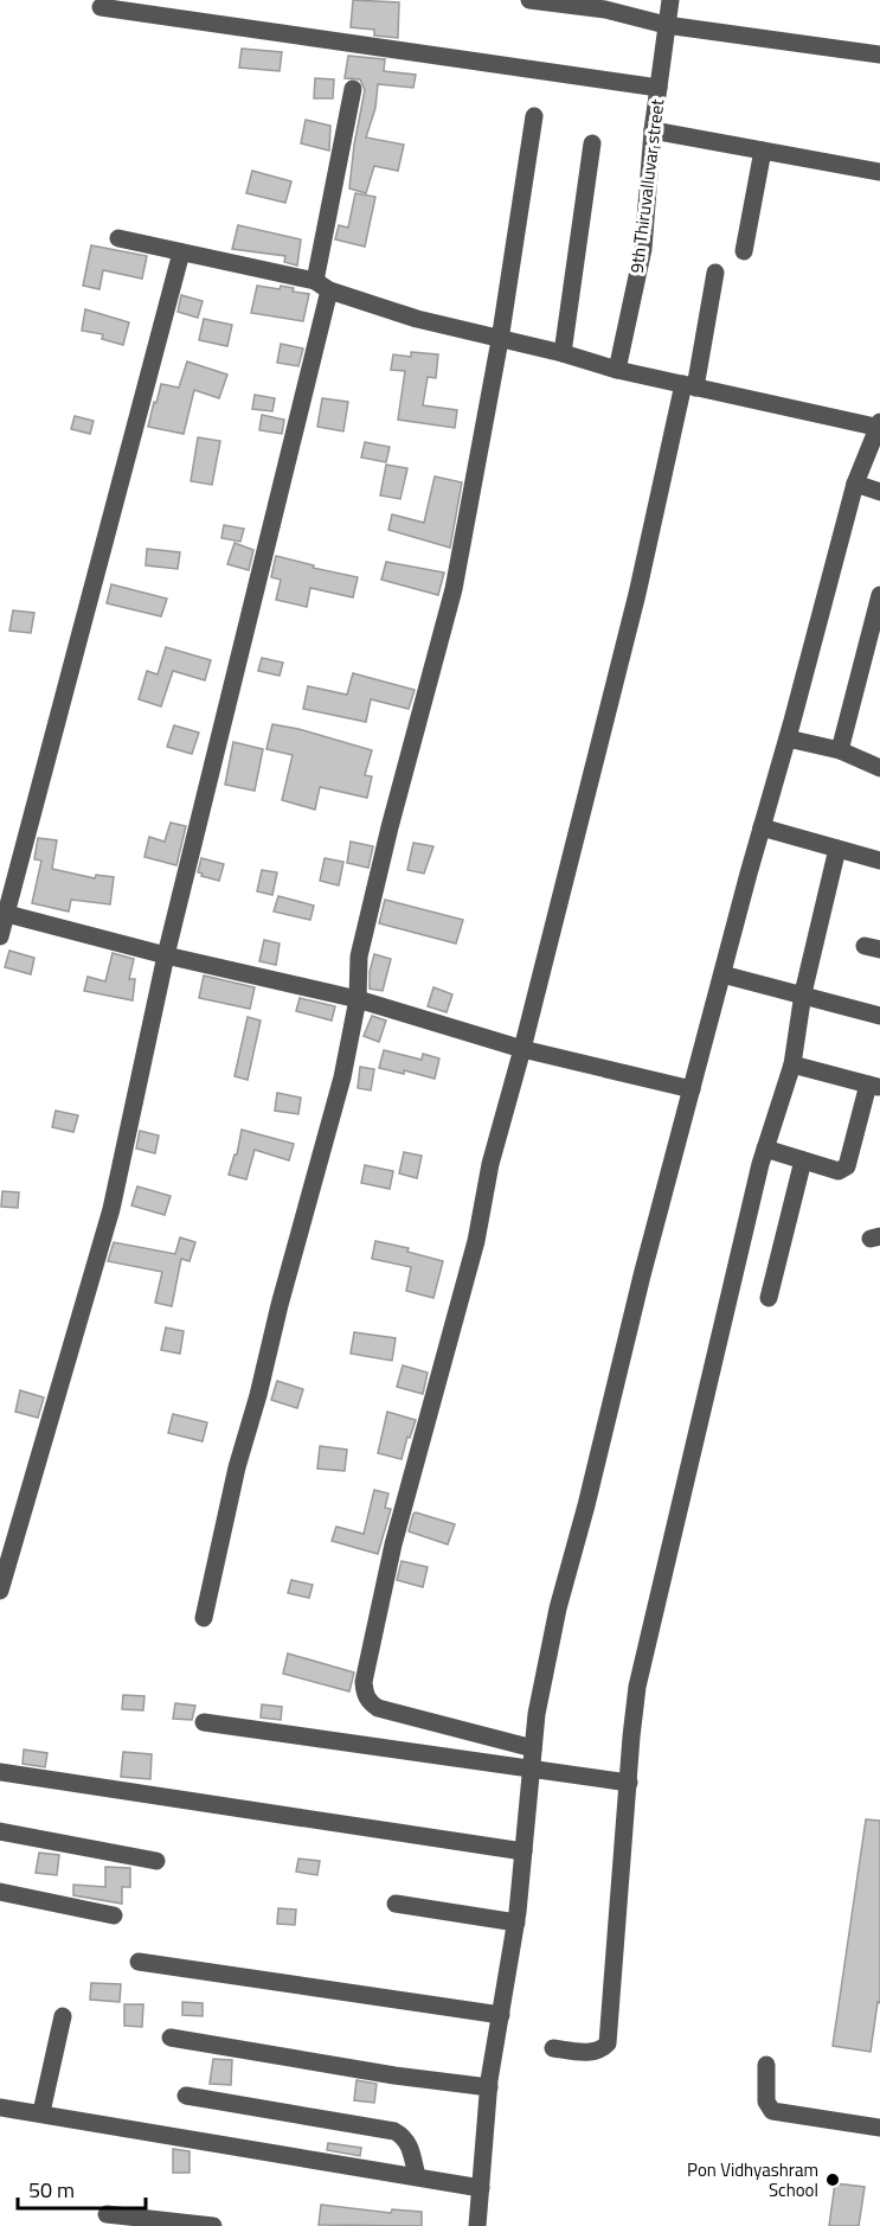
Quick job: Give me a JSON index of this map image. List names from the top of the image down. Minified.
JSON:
{"streets":{"street":["9th Thiruvalluvar street"]},"places":["Pon Vidhyashram School"],"scale_bar":"50 m"}
